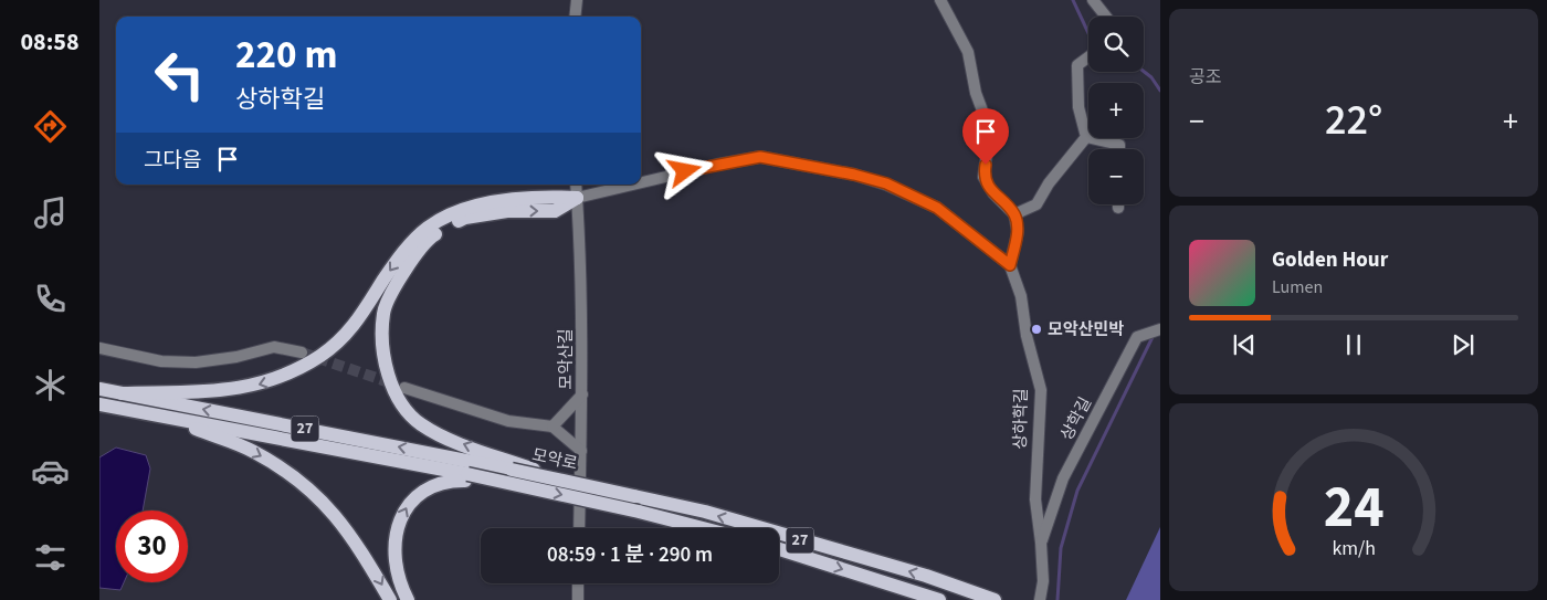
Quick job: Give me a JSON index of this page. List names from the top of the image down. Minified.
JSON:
{"streets":{"main road":["27","모악로"],"street":["모악산길","상하학길","상학길"]},"crossings":[["상하학길","상학길"]],"places":["모악산민박"],"page":{"tabs":"08:58","tile":"공조","map_buttons":["+","−"],"turn":["220 m","상하학길"],"heat":["−","22°","+"],"then":"그다음","song":["Golden Hour","Lumen"],"limit":"30","trip":"08:59 · 1 분 · 290 m","gauge":["24","km/h"]}}
